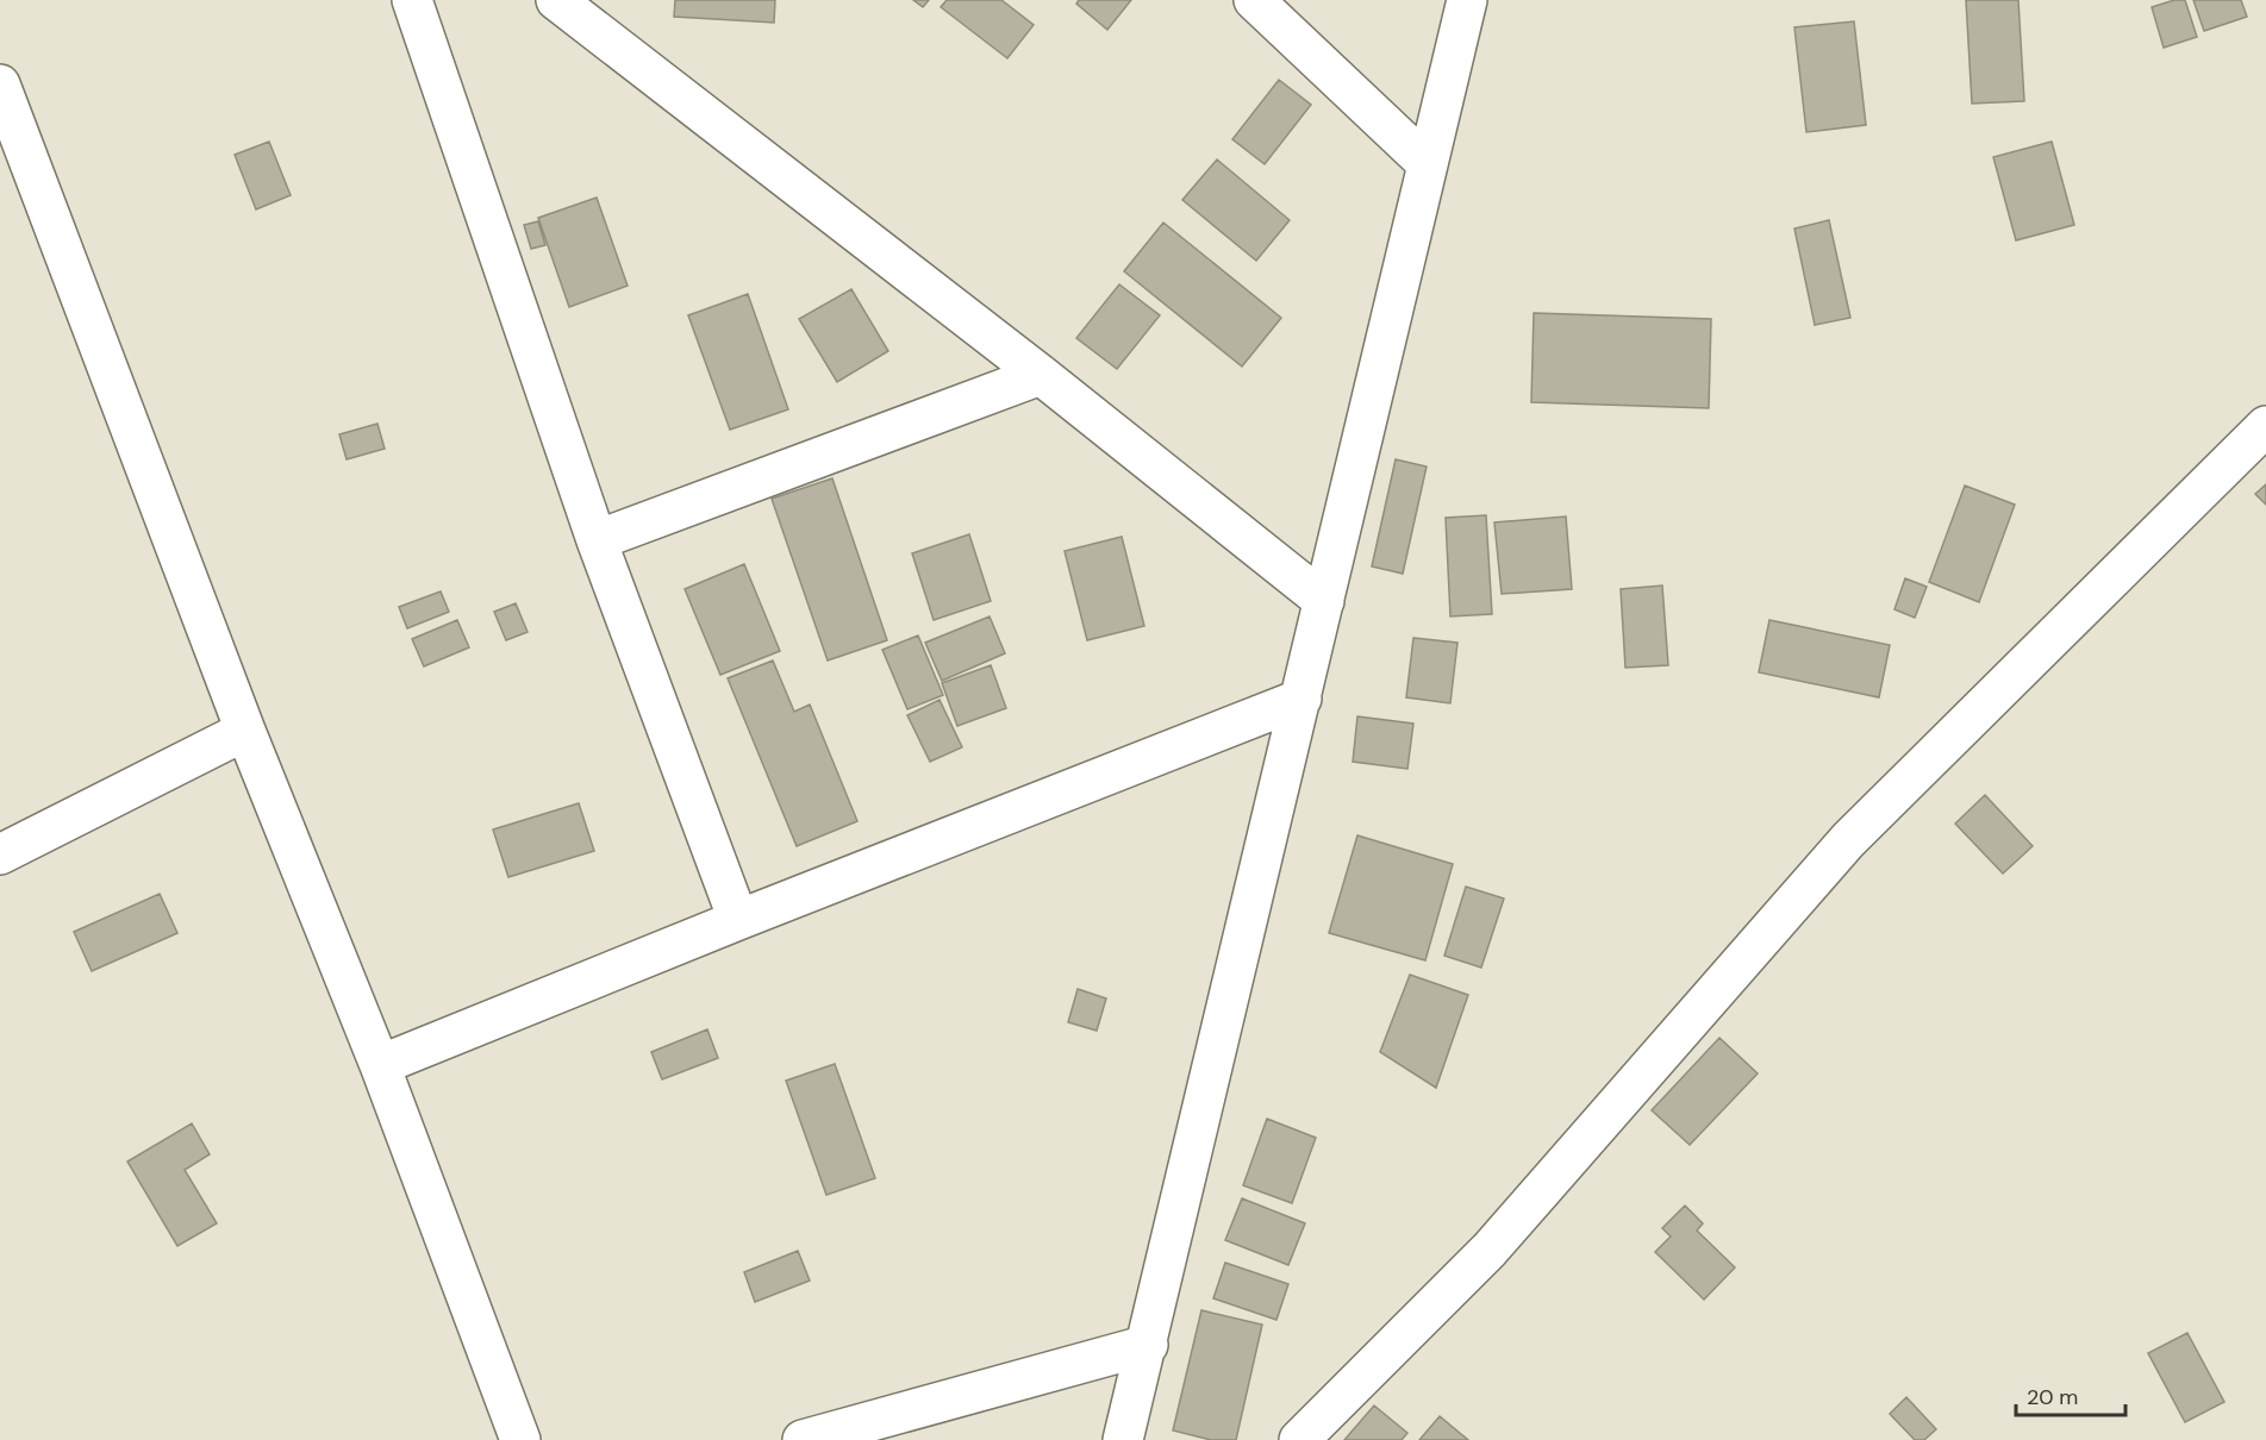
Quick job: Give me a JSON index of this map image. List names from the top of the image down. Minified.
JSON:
{"scale_bar":"20 m"}
